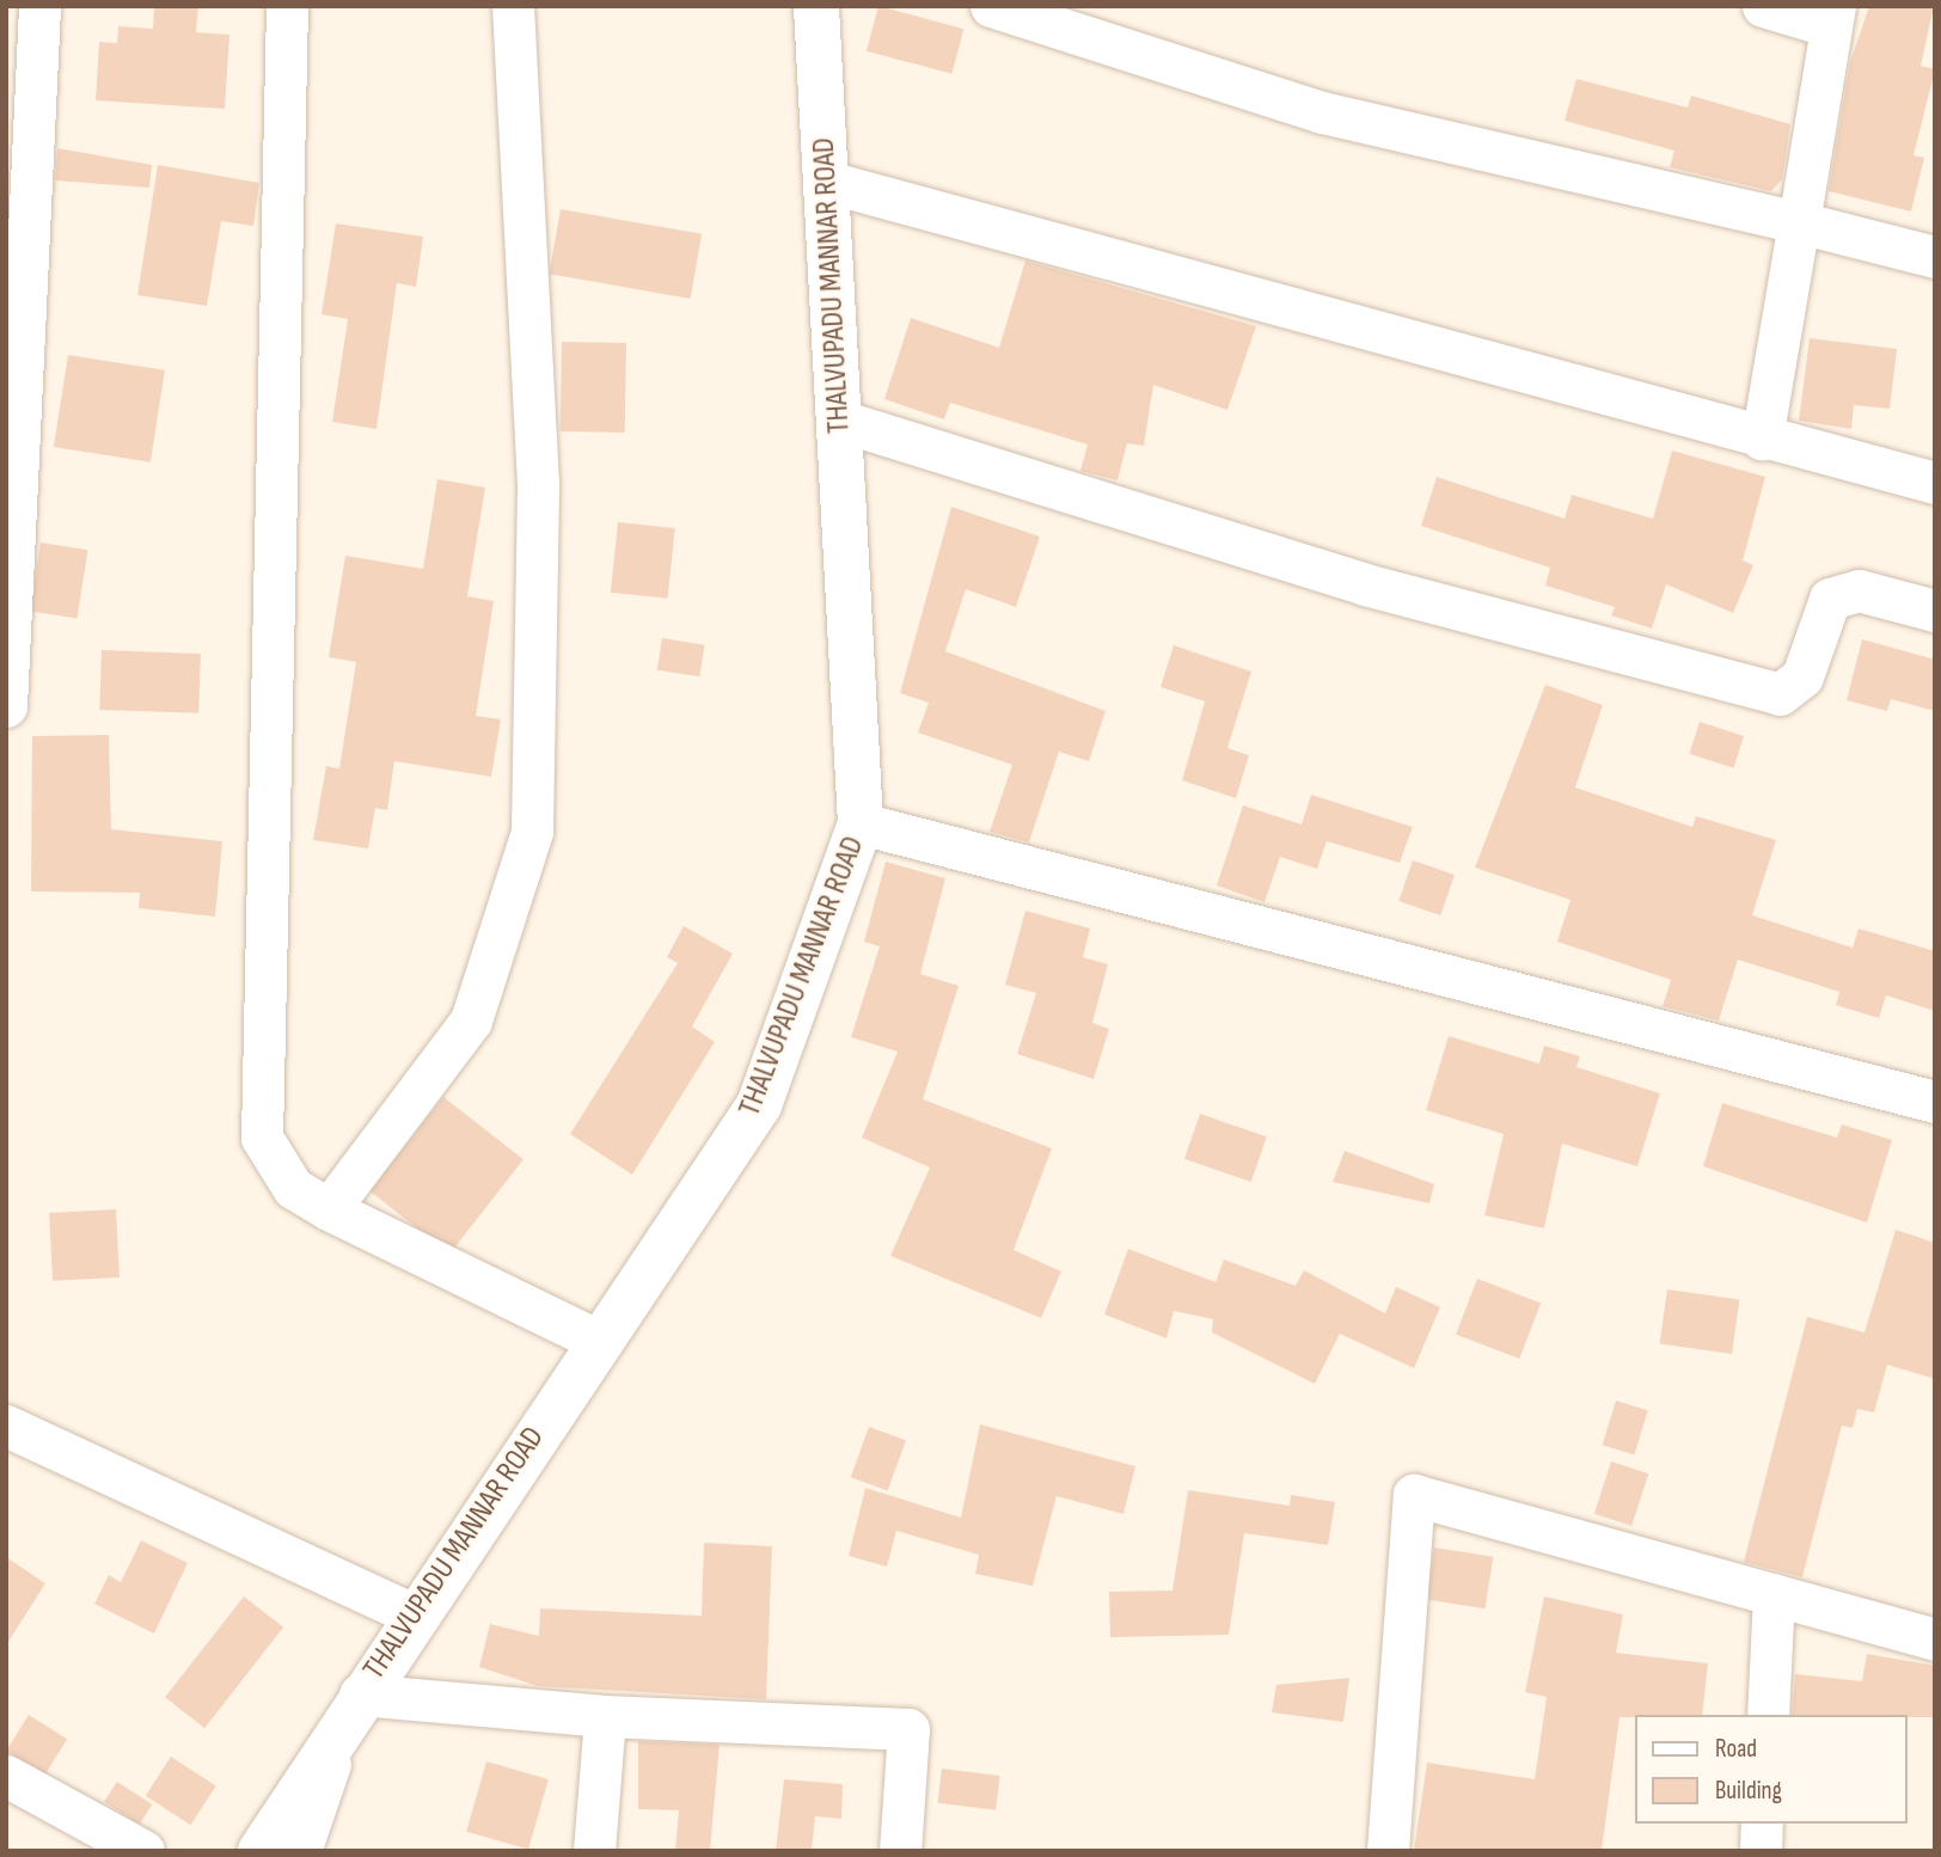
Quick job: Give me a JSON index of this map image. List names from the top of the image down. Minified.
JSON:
{"streets":{"street":["THALVUPADU MANNAR ROAD"]},"legend":["Road","Building"]}
